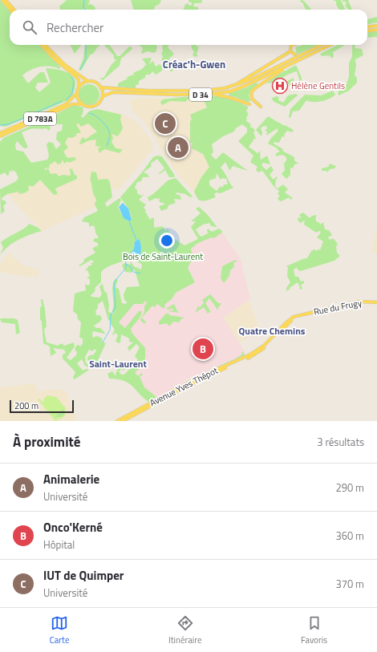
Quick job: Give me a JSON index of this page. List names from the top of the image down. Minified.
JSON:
{"streets":{"main road":["D 34","D 783A","Rue du Frugy","Avenue Yves Thépot"]},"crossings":[["D 34","D 783A"],["Rue du Frugy","Avenue Yves Thépot"]],"districts":["Créac'h-Gwen","Quatre Chemins","Saint-Laurent"],"parks":["Bois de Saint-Laurent"],"places":{"hospital":["Hélène Gentils"]},"scale_bar":"200 m","page":{"search":"Rechercher","pins":["C","A","B"],"scale":"200 m","heading":["À proximité","3 résultats"],"list":[{"mark":"A","name":"Animalerie","note":"Université","value":"290 m"},{"mark":"B","name":"Onco'Kerné","note":"Hôpital","value":"360 m"},{"mark":"C","name":"IUT de Quimper","note":"Université","value":"370 m"}],"nav":["Carte","Itinéraire","Favoris"]}}
